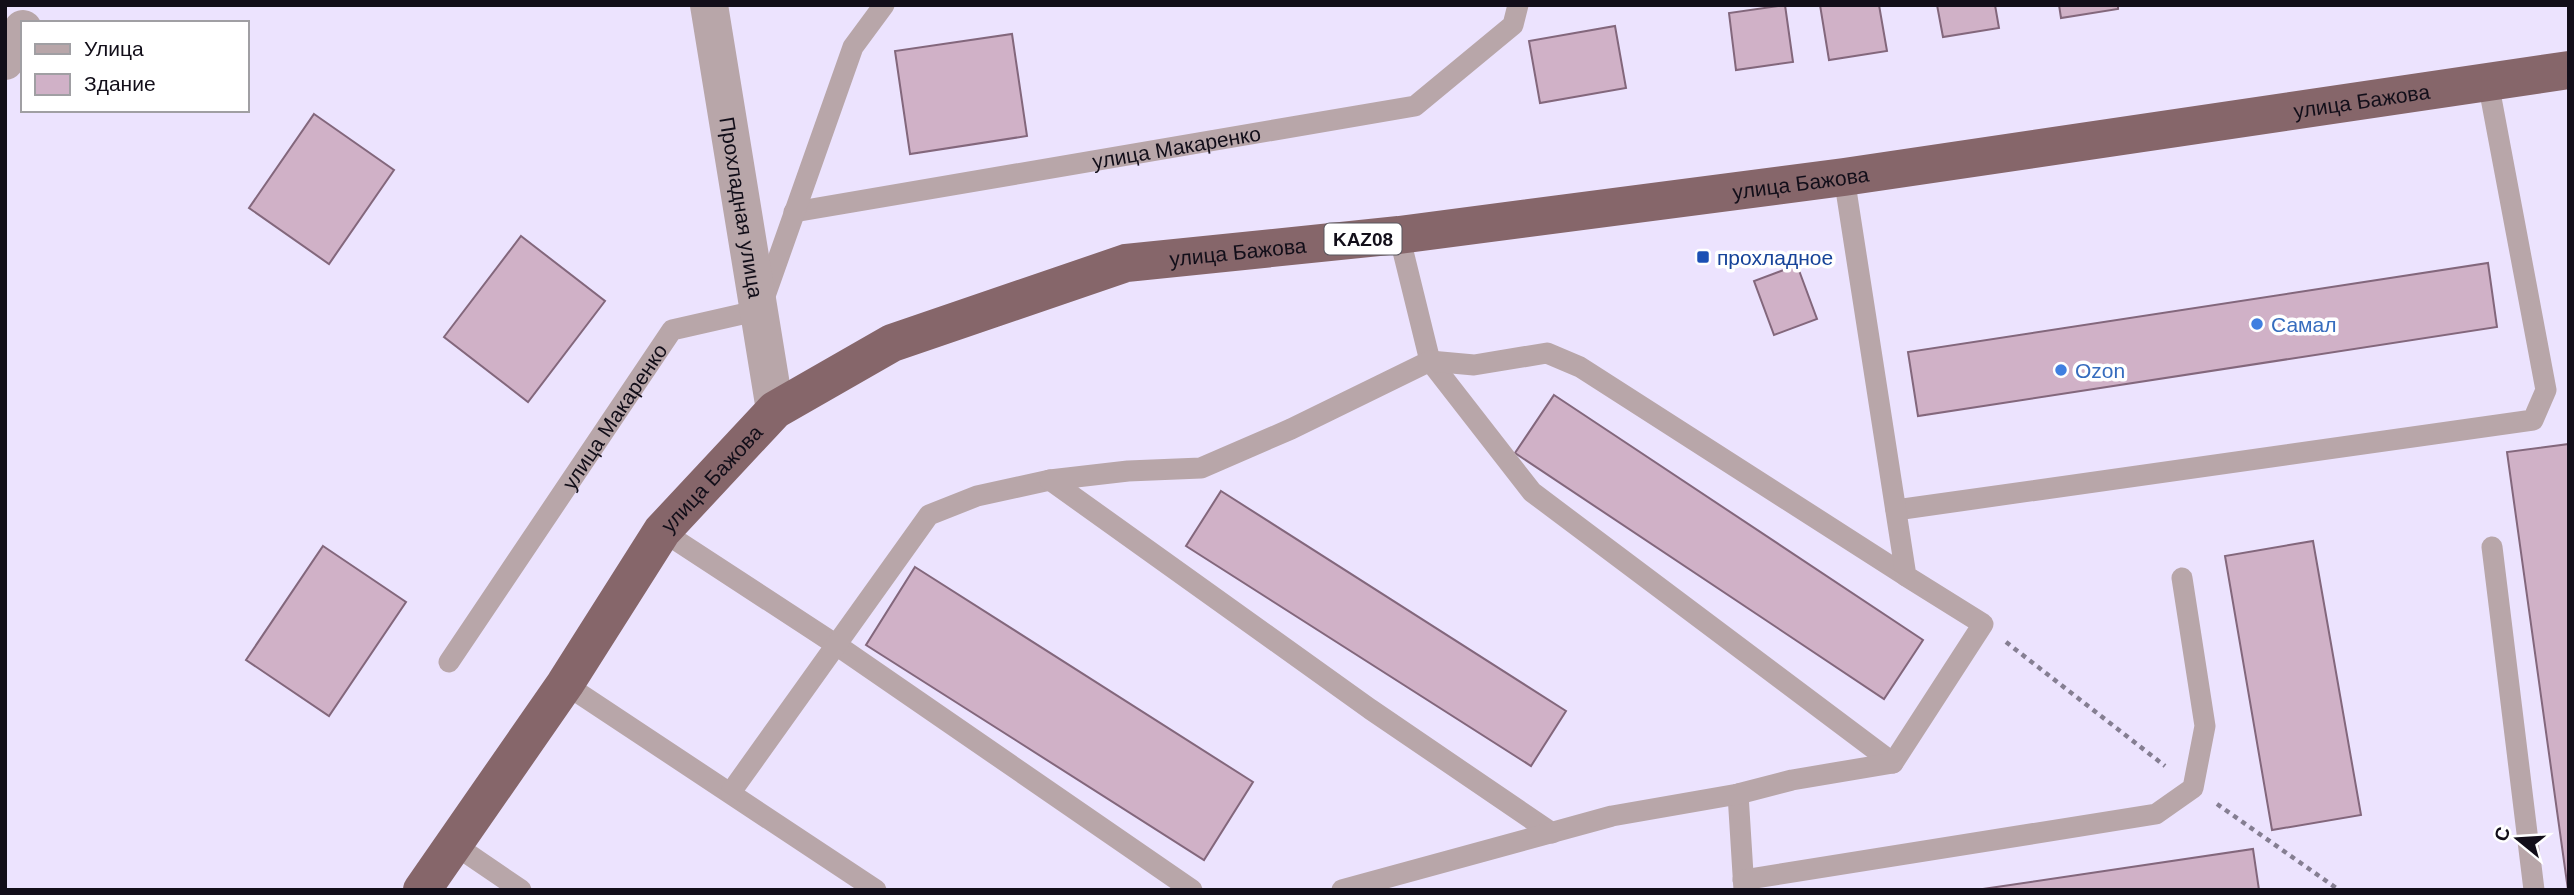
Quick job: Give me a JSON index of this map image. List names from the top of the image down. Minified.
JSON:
{"streets":{"highway":["улица Бажова","KAZ08"],"street":["Прохладная улица"],"lane":["улица Макаренко"]},"crossings":[["улица Бажова","Прохладная улица"],["улица Макаренко","Прохладная улица"]],"places":{"transit":["прохладное"],"other":["Самал","Ozon"]},"legend":["Улица","Здание"],"north":"left"}
